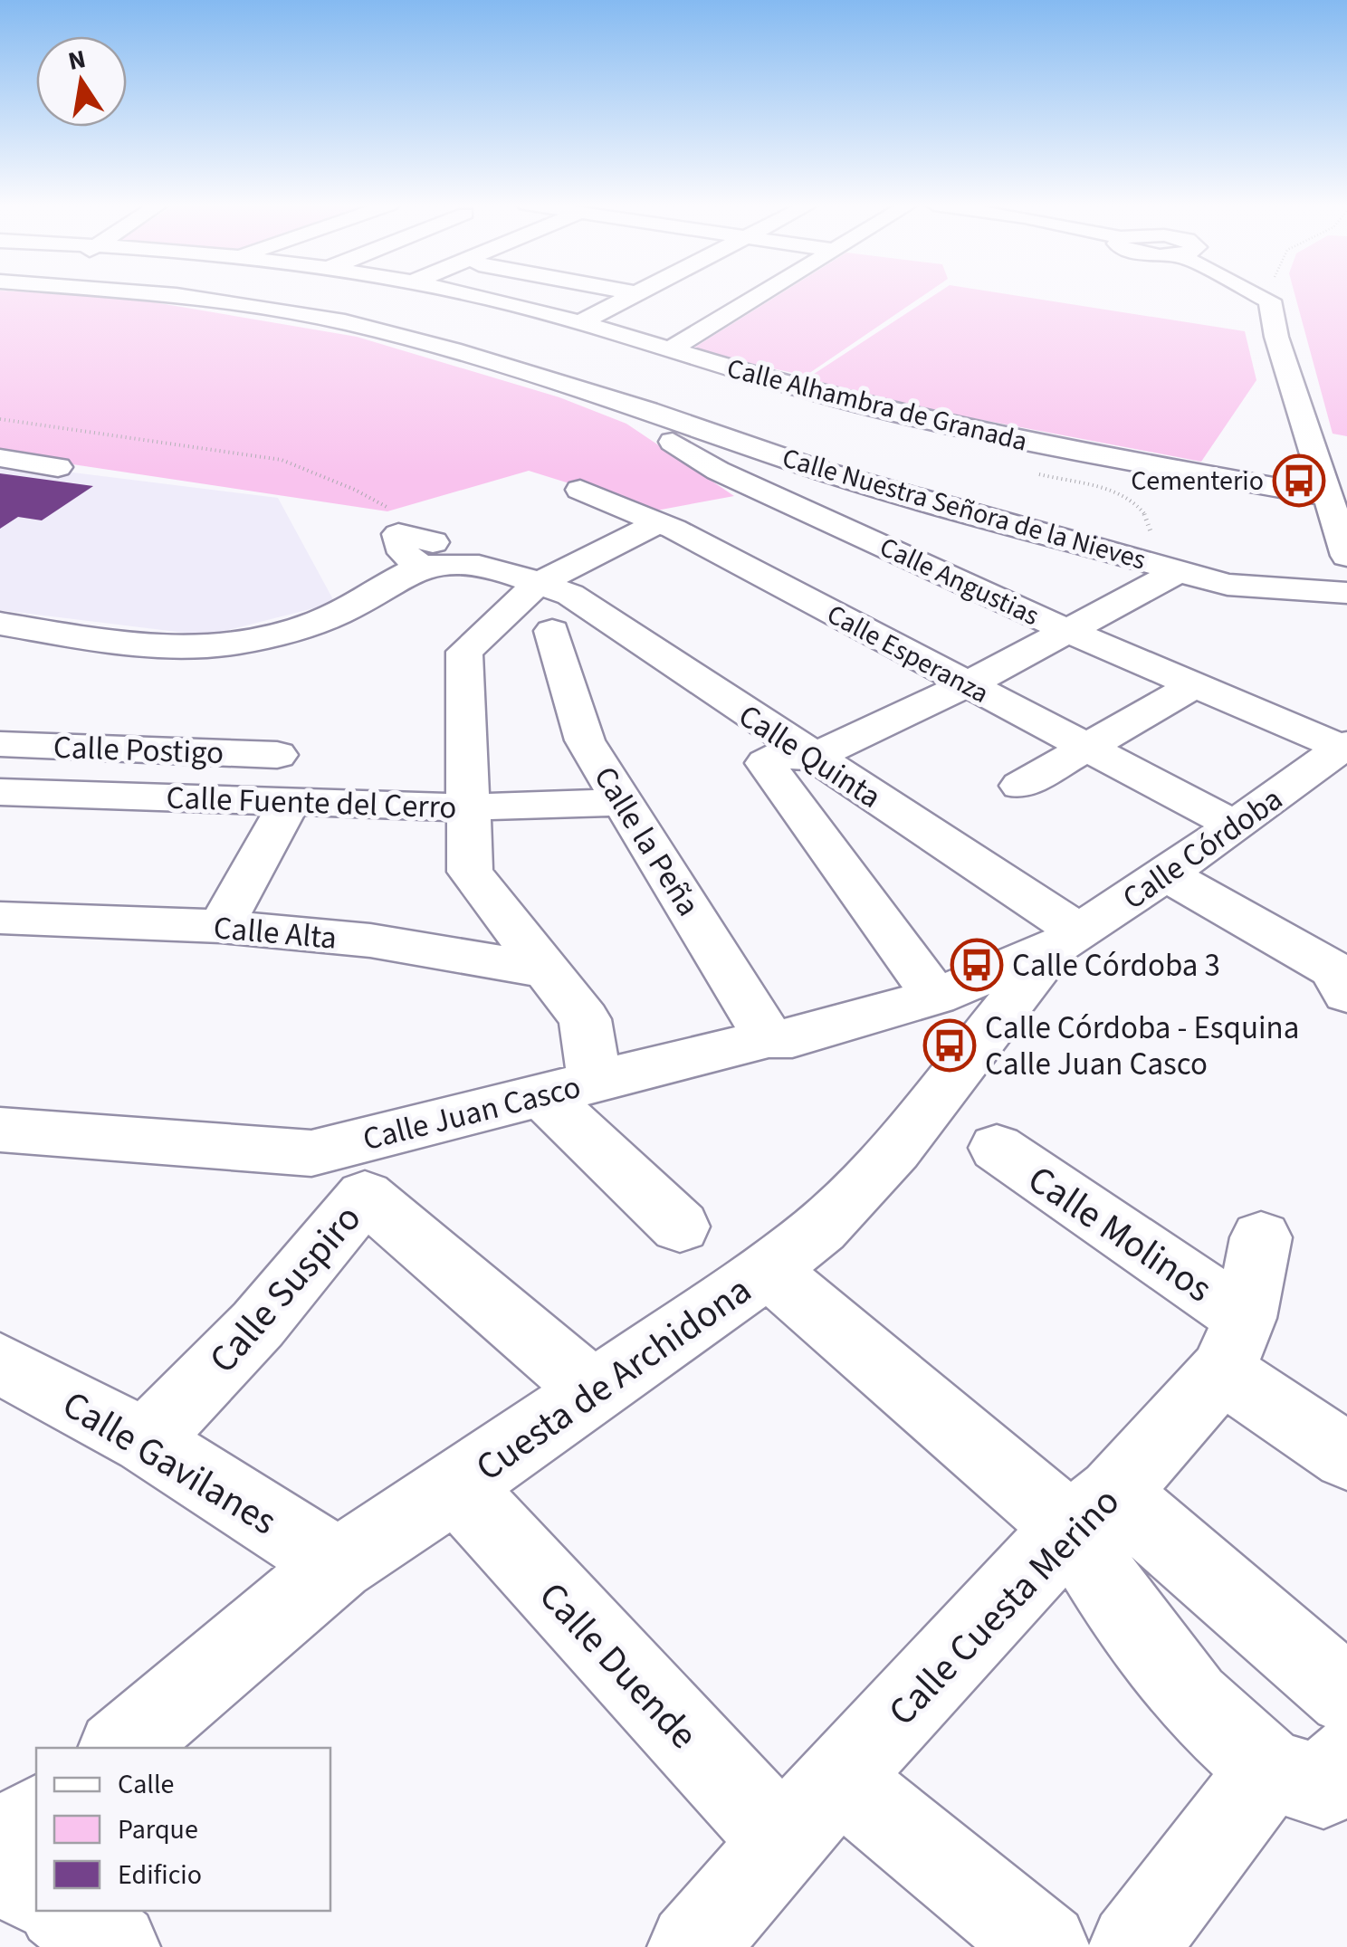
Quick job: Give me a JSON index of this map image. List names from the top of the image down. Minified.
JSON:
{"streets":{"street":["Calle Alhambra de Granada","Calle Nuestra Señora de la Nieves","Calle Angustias","Calle Esperanza","Calle Postigo","Calle Quinta","Calle Fuente del Cerro","Calle la Peña","Calle Córdoba","Calle Alta","Calle Juan Casco","Calle Molinos","Calle Suspiro","Cuesta de Archidona","Calle Gavilanes","Calle Cuesta Merino","Calle Duende"]},"crossings":[["Calle Nuestra Señora de la Nieves","Calle Angustias"],["Calle Angustias","Calle Córdoba"],["Calle Esperanza","Calle Córdoba"],["Calle Quinta","Calle Córdoba"],["Calle Quinta","Calle Juan Casco"],["Calle Quinta","Cuesta de Archidona"],["Calle Fuente del Cerro","Calle la Peña"],["Calle la Peña","Calle Juan Casco"],["Calle Córdoba","Calle Juan Casco"],["Calle Córdoba","Cuesta de Archidona"],["Calle Juan Casco","Cuesta de Archidona"],["Calle Molinos","Calle Cuesta Merino"],["Calle Suspiro","Cuesta de Archidona"],["Calle Suspiro","Calle Gavilanes"],["Cuesta de Archidona","Calle Gavilanes"],["Cuesta de Archidona","Calle Duende"],["Calle Cuesta Merino","Calle Duende"]],"places":{"bus stop":["Cementerio","Calle Córdoba 3","Calle Córdoba - Esquina Calle Juan Casco"]},"legend":["Calle","Parque","Edificio"],"north":"top"}
